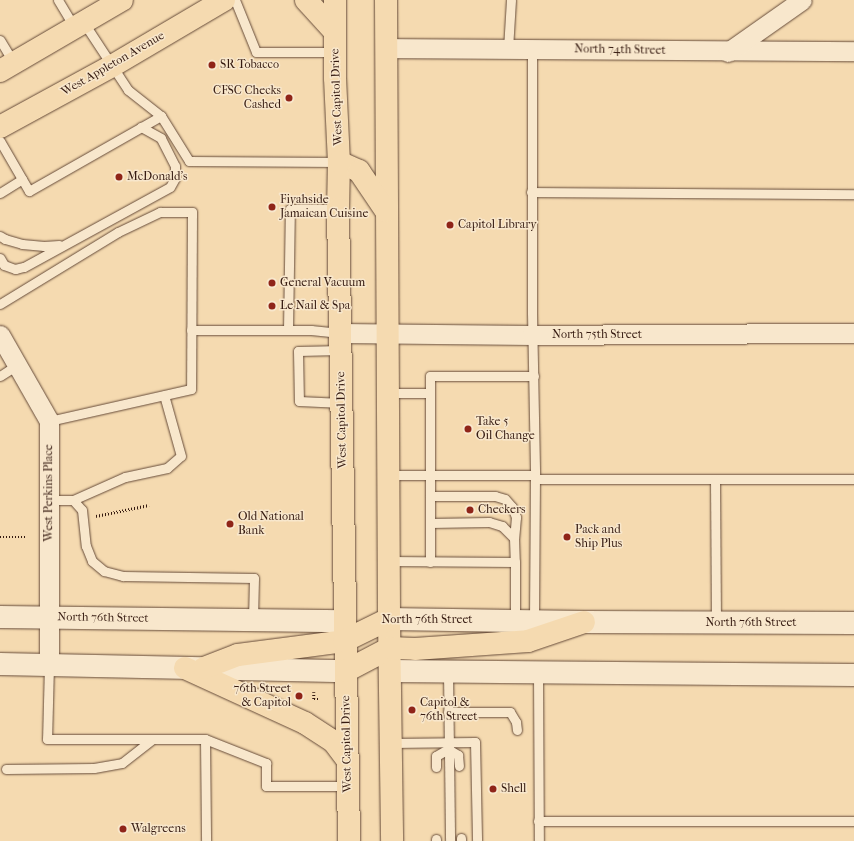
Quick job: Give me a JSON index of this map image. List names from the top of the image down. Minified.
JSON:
{"streets":{"main road":["West Appleton Avenue","West Capitol Drive","North 76th Street"],"street":["North 74th Street","North 75th Street","West Perkins Place"]},"crossings":[["West Capitol Drive","North 75th Street"],["West Capitol Drive","North 76th Street"],["West Perkins Place","North 76th Street"]],"places":["SR Tobacco","CFSC Checks Cashed","McDonald's","Fiyahside Jamaican Cuisine","Capitol Library","General Vacuum","Le Nail & Spa","Take 5 Oil Change","Checkers","Old National Bank","Pack and Ship Plus","76th Street & Capitol","Capitol & 76th Street","Shell","Walgreens"]}
